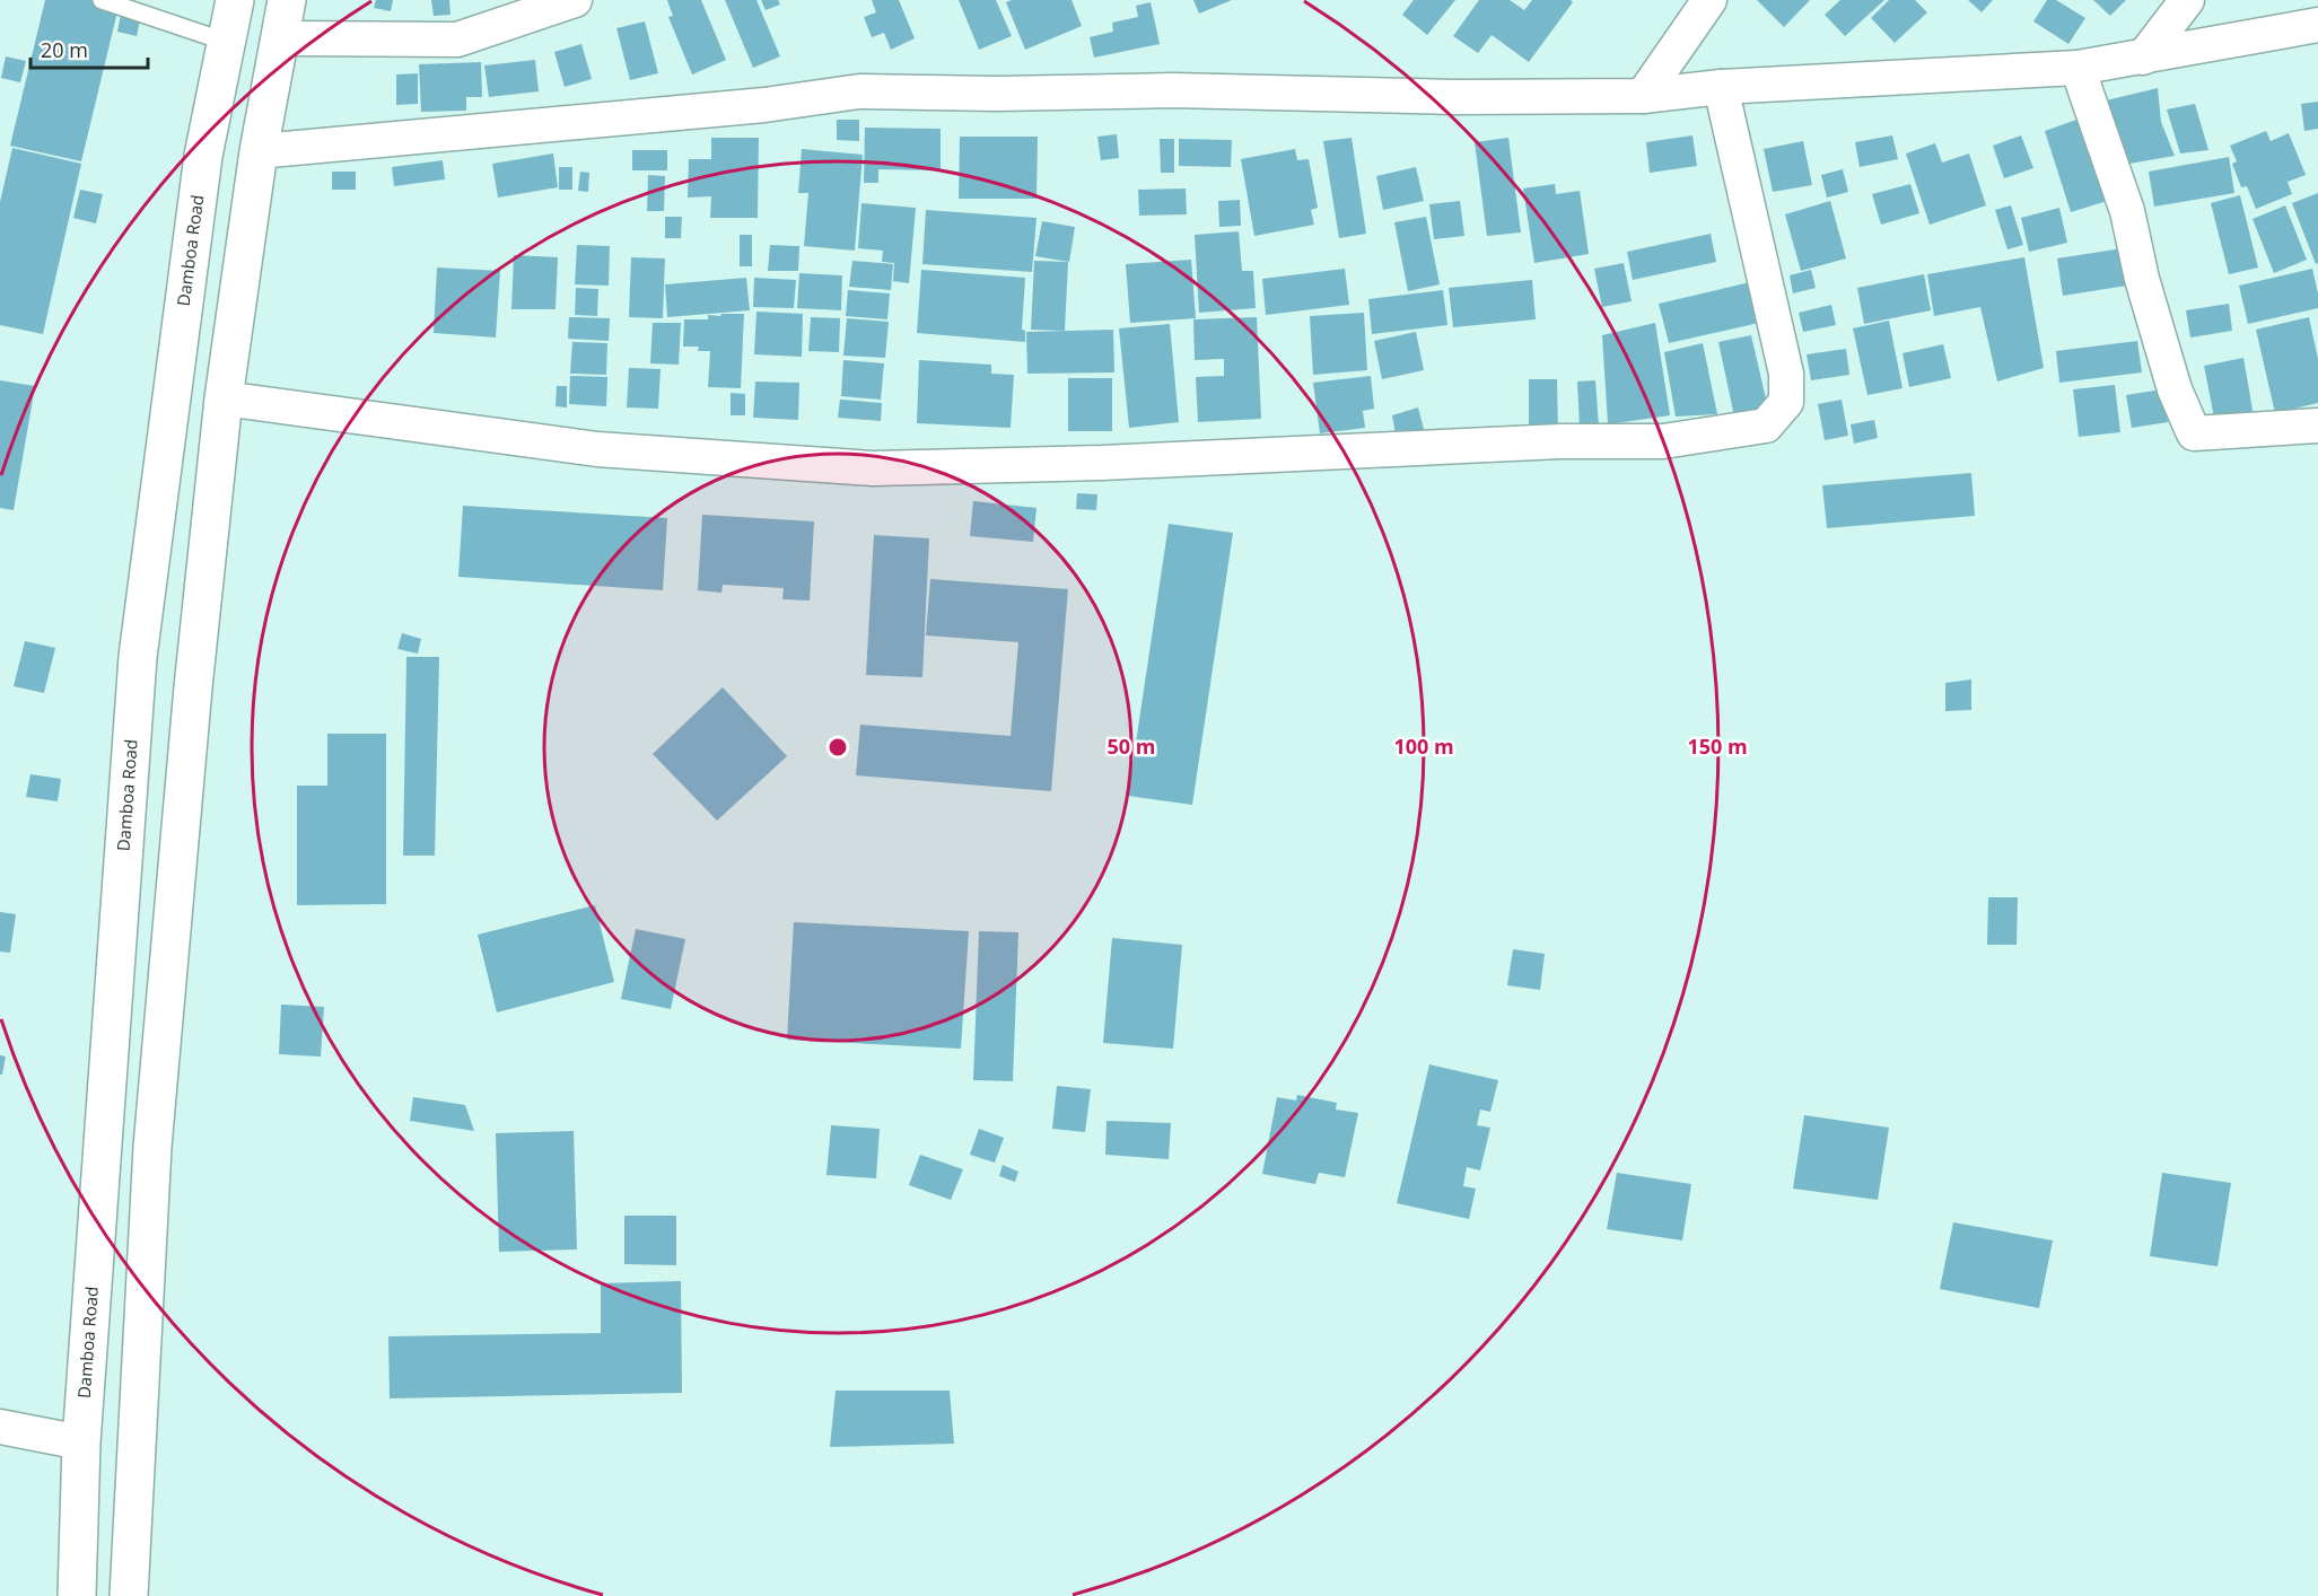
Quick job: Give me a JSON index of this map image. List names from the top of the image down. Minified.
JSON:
{"streets":{"main road":["Damboa Road"]},"scale_bar":"20 m","rings":["50 m","100 m","150 m"]}
